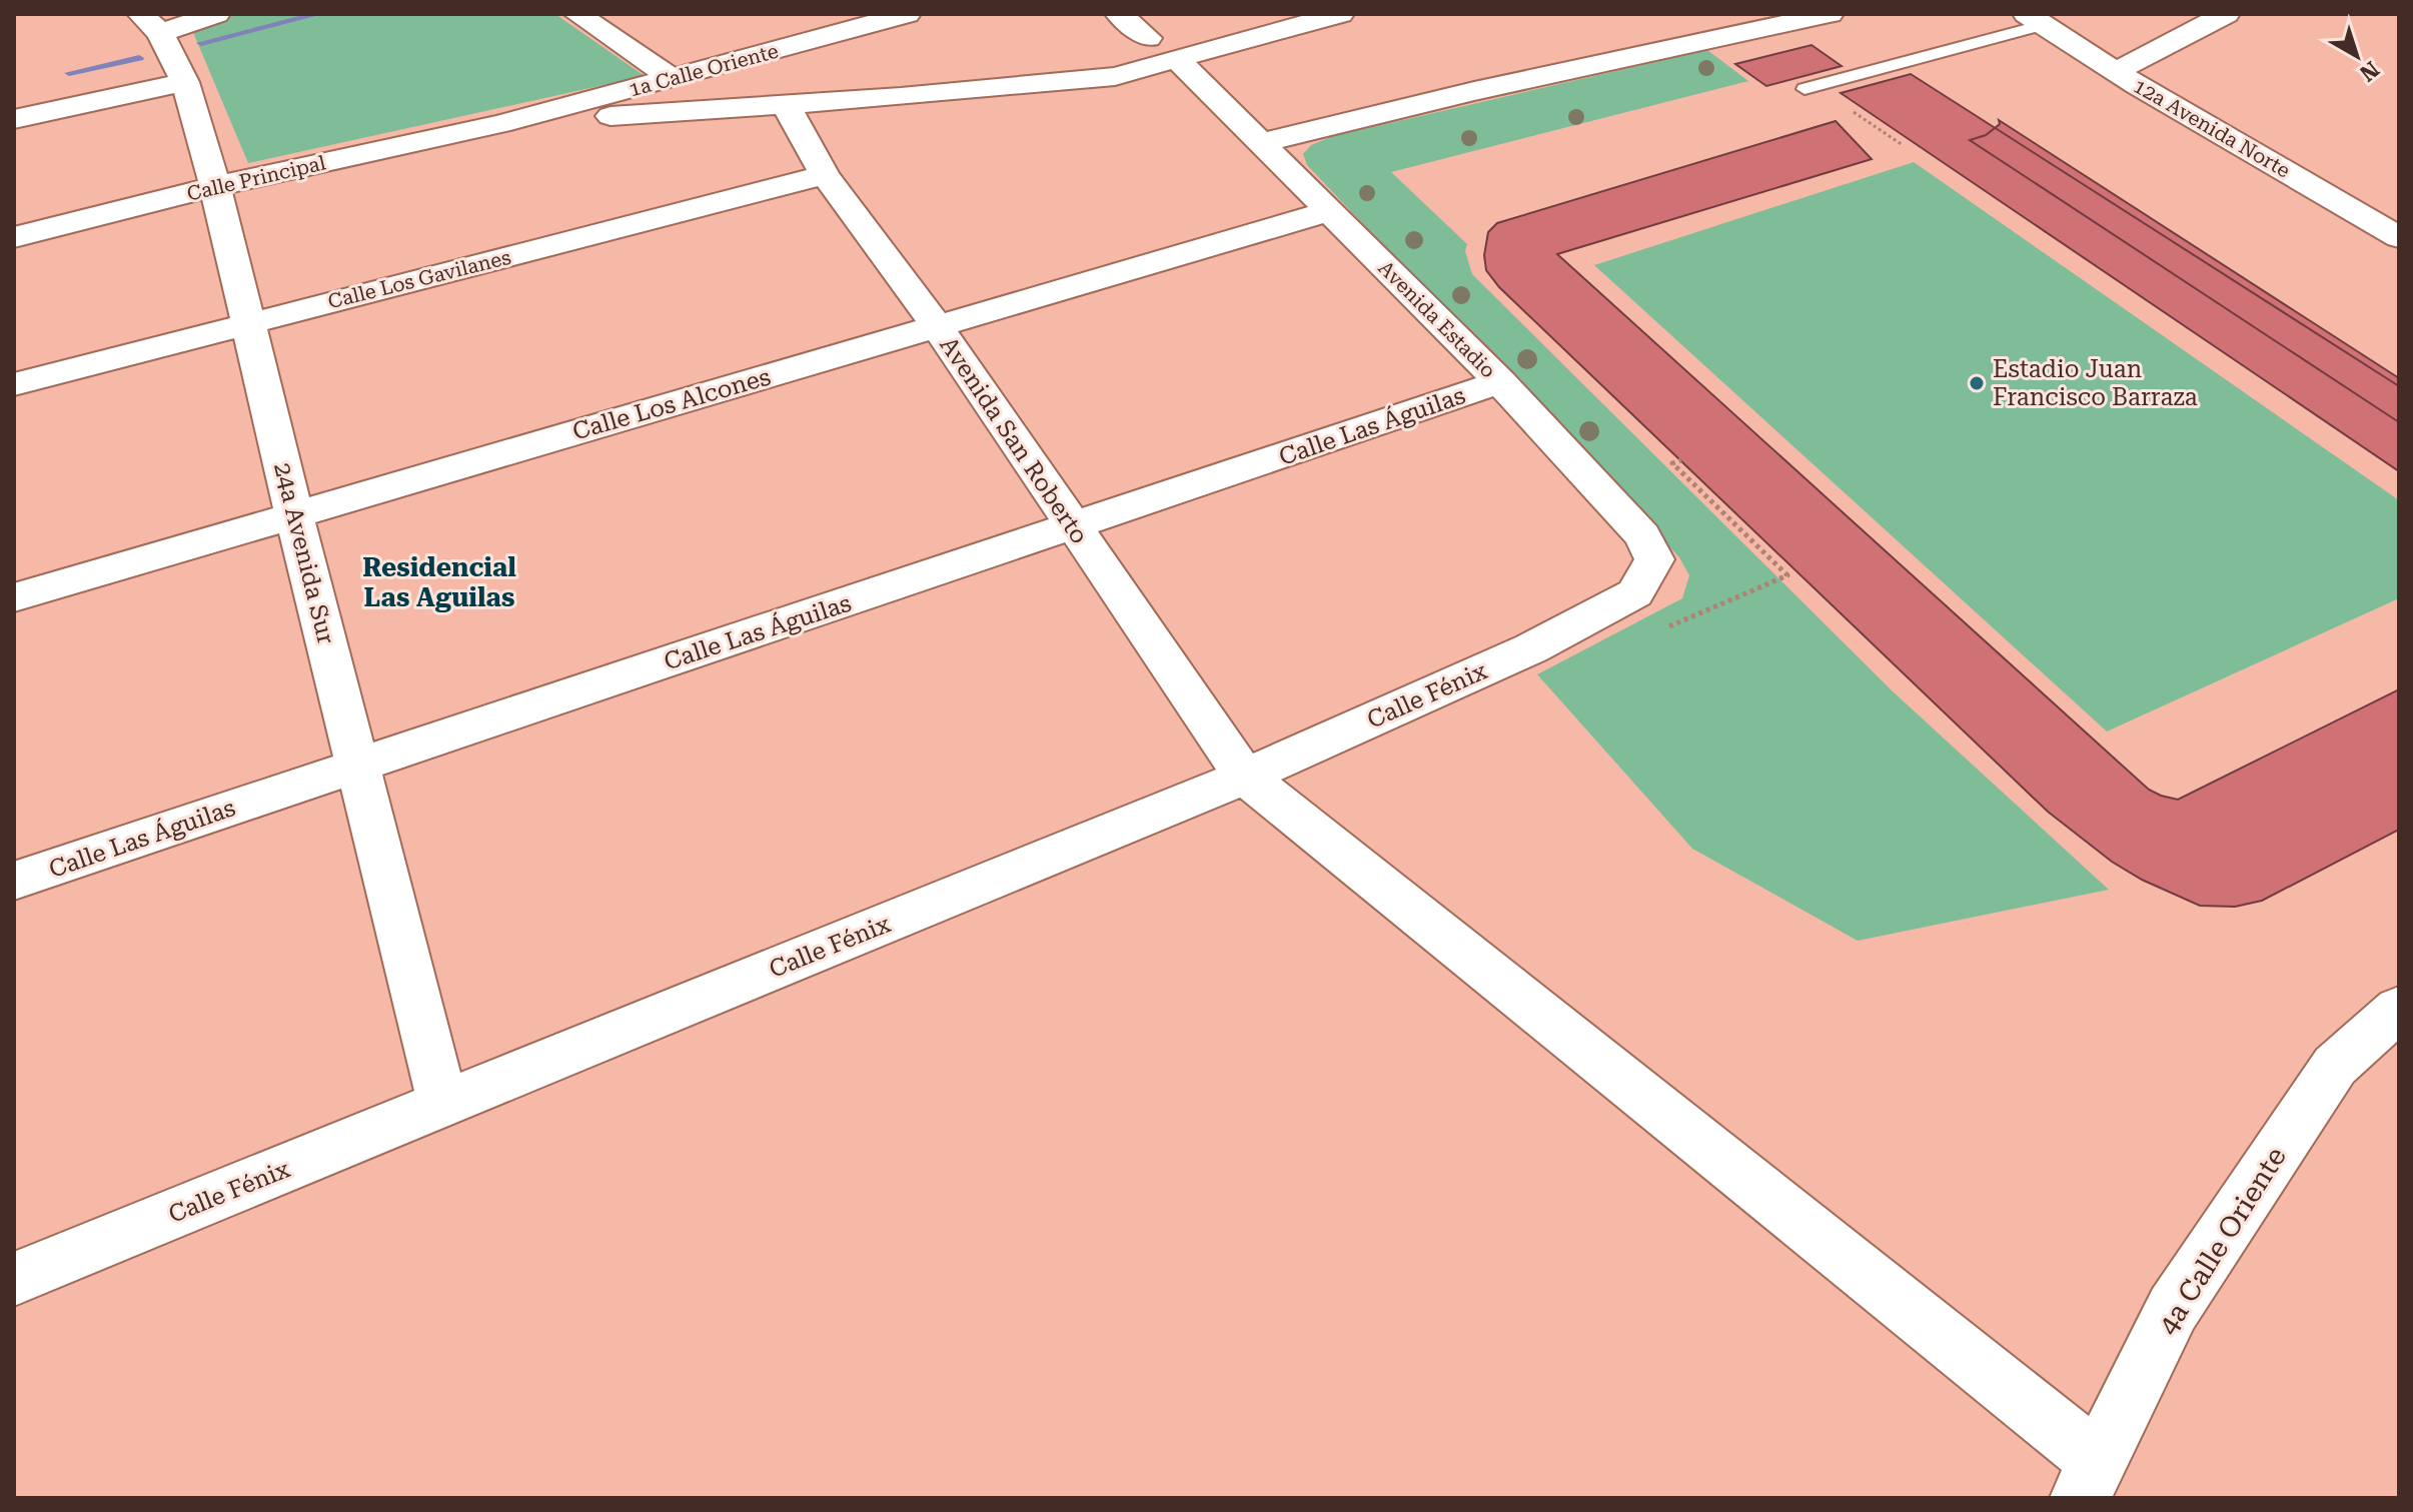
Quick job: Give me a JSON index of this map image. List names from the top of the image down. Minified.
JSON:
{"streets":{"street":["1a Calle Oriente","12a Avenida Norte","Calle Principal","Calle Los Gavilanes","Avenida Estadio","Calle Los Alcones","Calle Las Águilas","Avenida San Roberto","24a Avenida Sur","Calle Fénix","4a Calle Oriente"]},"crossings":[["1a Calle Oriente","Calle Principal"],["Calle Principal","24a Avenida Sur"],["Calle Los Gavilanes","Avenida San Roberto"],["Calle Los Gavilanes","24a Avenida Sur"],["Avenida Estadio","Calle Los Alcones"],["Avenida Estadio","Calle Las Águilas"],["Avenida Estadio","Calle Fénix"],["Calle Los Alcones","Avenida San Roberto"],["Calle Los Alcones","24a Avenida Sur"],["Calle Las Águilas","Avenida San Roberto"],["Calle Las Águilas","24a Avenida Sur"],["Avenida San Roberto","Calle Fénix"],["Avenida San Roberto","4a Calle Oriente"],["24a Avenida Sur","Calle Fénix"]],"districts":["Residencial Las Aguilas"],"places":["Estadio Juan Francisco Barraza"],"north":"bottom right"}
